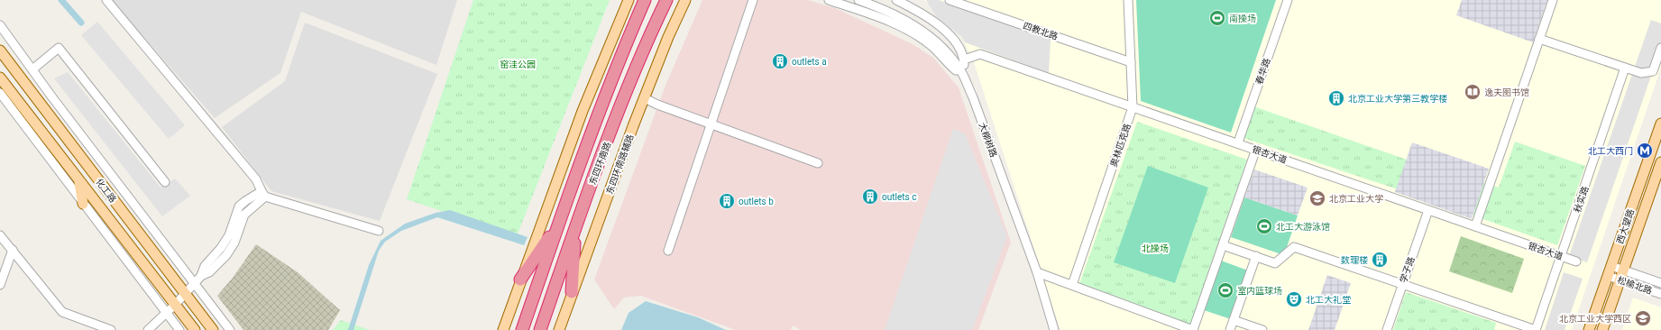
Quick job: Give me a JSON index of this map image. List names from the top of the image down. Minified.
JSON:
{"streets":{"highway":["东四环南路"],"main road":["东四环南路辅路","化工路","西大望路"],"street":["四教北路","春华路","大柳树路","奥林匹克路","银杏大道","秋实路","学子路","松榆北路"]},"crossings":[["四教北路","奥林匹克路"],["春华路","银杏大道"],["奥林匹克路","银杏大道"],["银杏大道","秋实路"],["银杏大道","学子路"],["西大望路","松榆北路"]],"parks":["窑洼公园","北操场"],"places":{"sports":["南操场","北工大游泳馆","室内篮球场"],"building":["outlets a","北京工业大学第三教学楼","outlets c","outlets b","数理楼"],"library":["逸夫图书馆"],"metro station":["北工大西门"],"school or university":["北京工业大学","北京工业大学西区"],"theatre":["北工大礼堂"]}}
